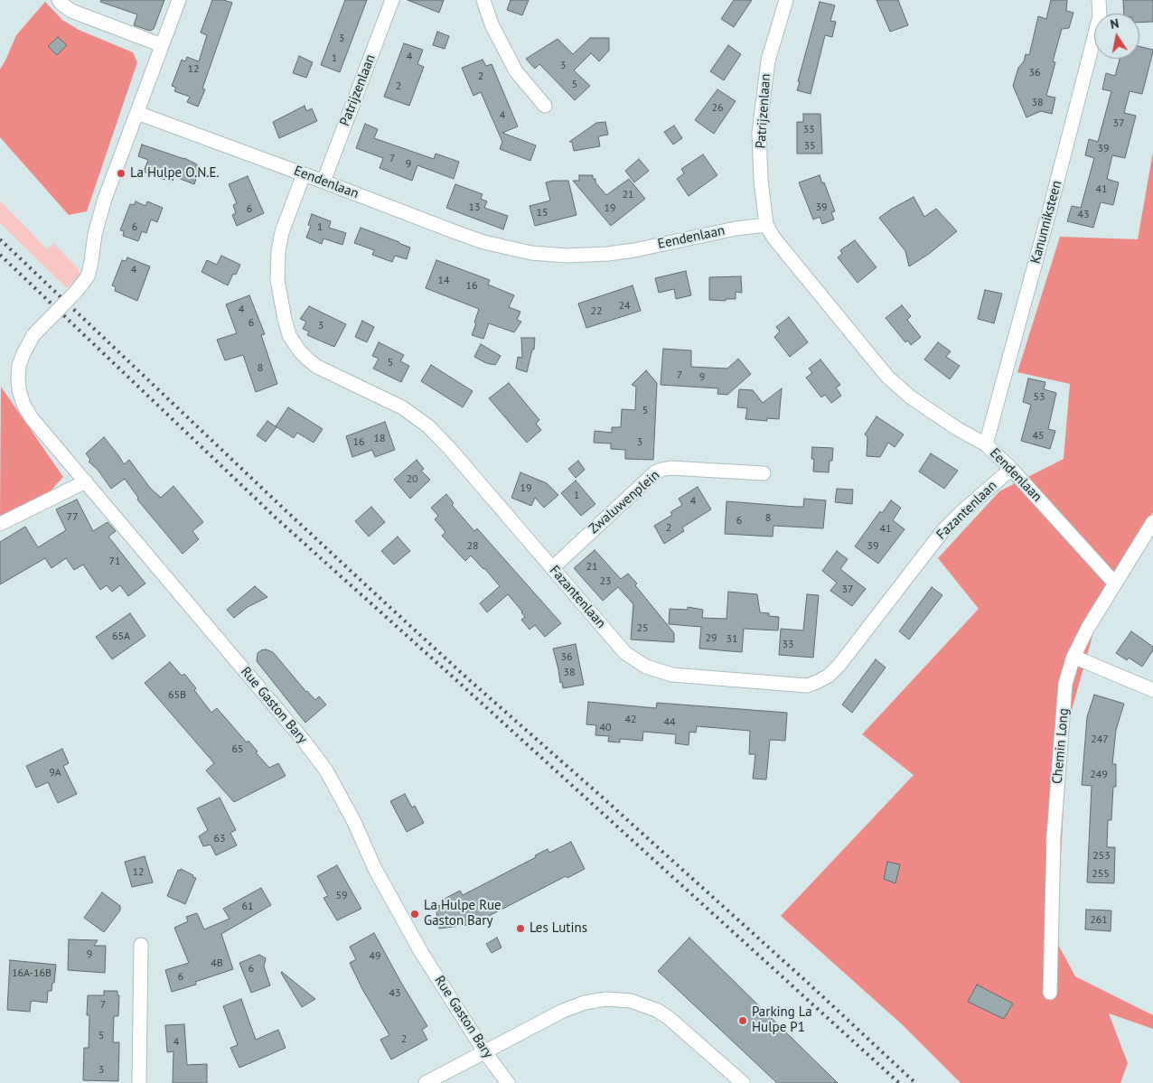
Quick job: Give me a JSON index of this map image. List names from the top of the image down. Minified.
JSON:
{"streets":{"street":["Patrijzenlaan","Eendenlaan","Kanunniksteen","Zwaluwenplein","Fazantenlaan","Rue Gaston Bary","Chemin Long"]},"crossings":[["Patrijzenlaan","Eendenlaan"],["Eendenlaan","Kanunniksteen"],["Eendenlaan","Fazantenlaan"],["Eendenlaan","Rue Gaston Bary"],["Eendenlaan","Chemin Long"],["Zwaluwenplein","Fazantenlaan"]],"places":["La Hulpe O.N.E.","La Hulpe Rue Gaston Bary","Les Lutins","Parking La Hulpe P1"],"house_numbers":["3","4","1","3","12","36","2","5","2","38","26","4","37","33","35","39","7","9","41","21","13","39","19","6","15","43","6","1","4","14","16","24","4","22","6","3","5","8","7","9","53","5","45","18","16","3","20","19","1","4","77","8","6","2","41","28","39","71","21","23","37","25","65A","29","31","33","36","38","65B","42","44","40","247","65","9A","249","63","253","12","255","59","61","261","9","49","4B","6","16A-16B","6","43","7","5","2","4","3"],"north":"top"}
